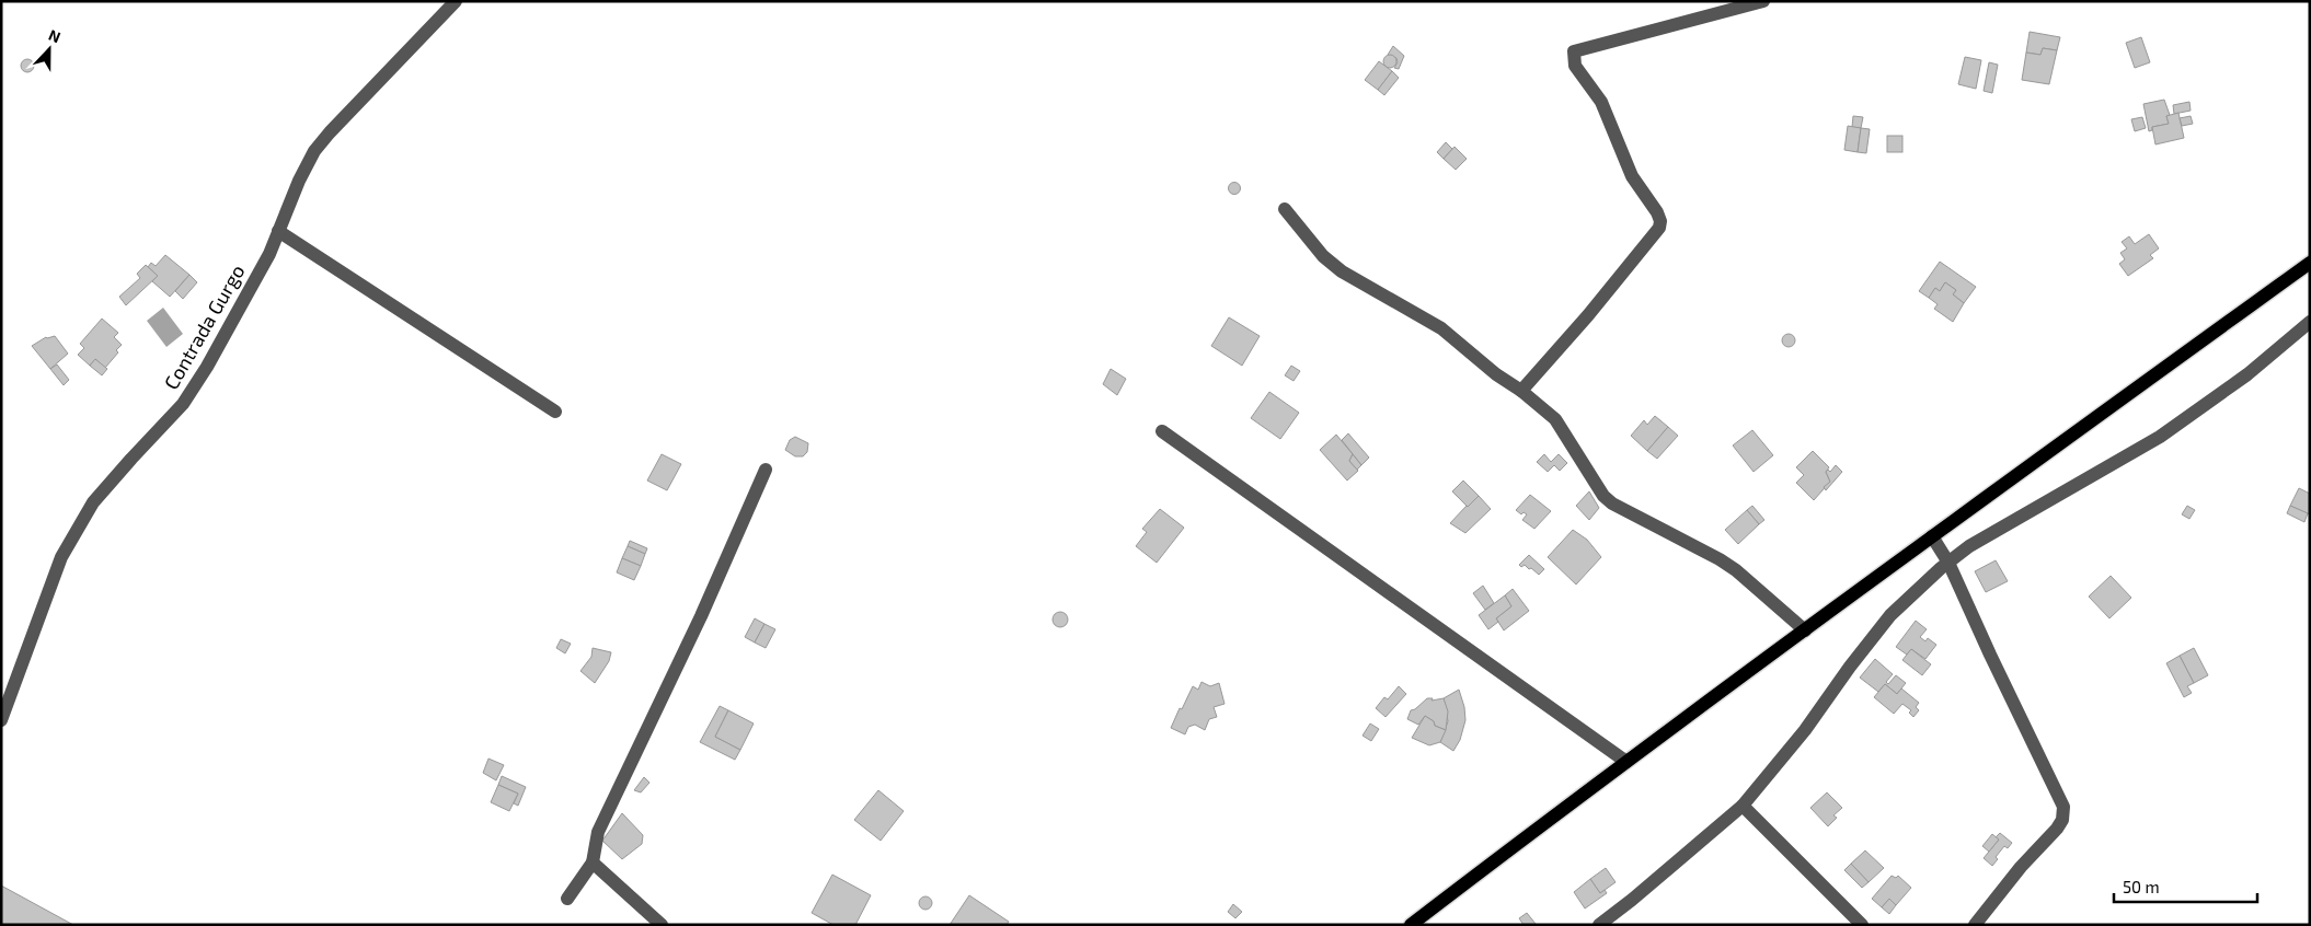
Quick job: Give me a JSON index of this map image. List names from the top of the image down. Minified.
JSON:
{"streets":{"street":["Contrada Gurgo"]},"scale_bar":"50 m","north":"top"}
